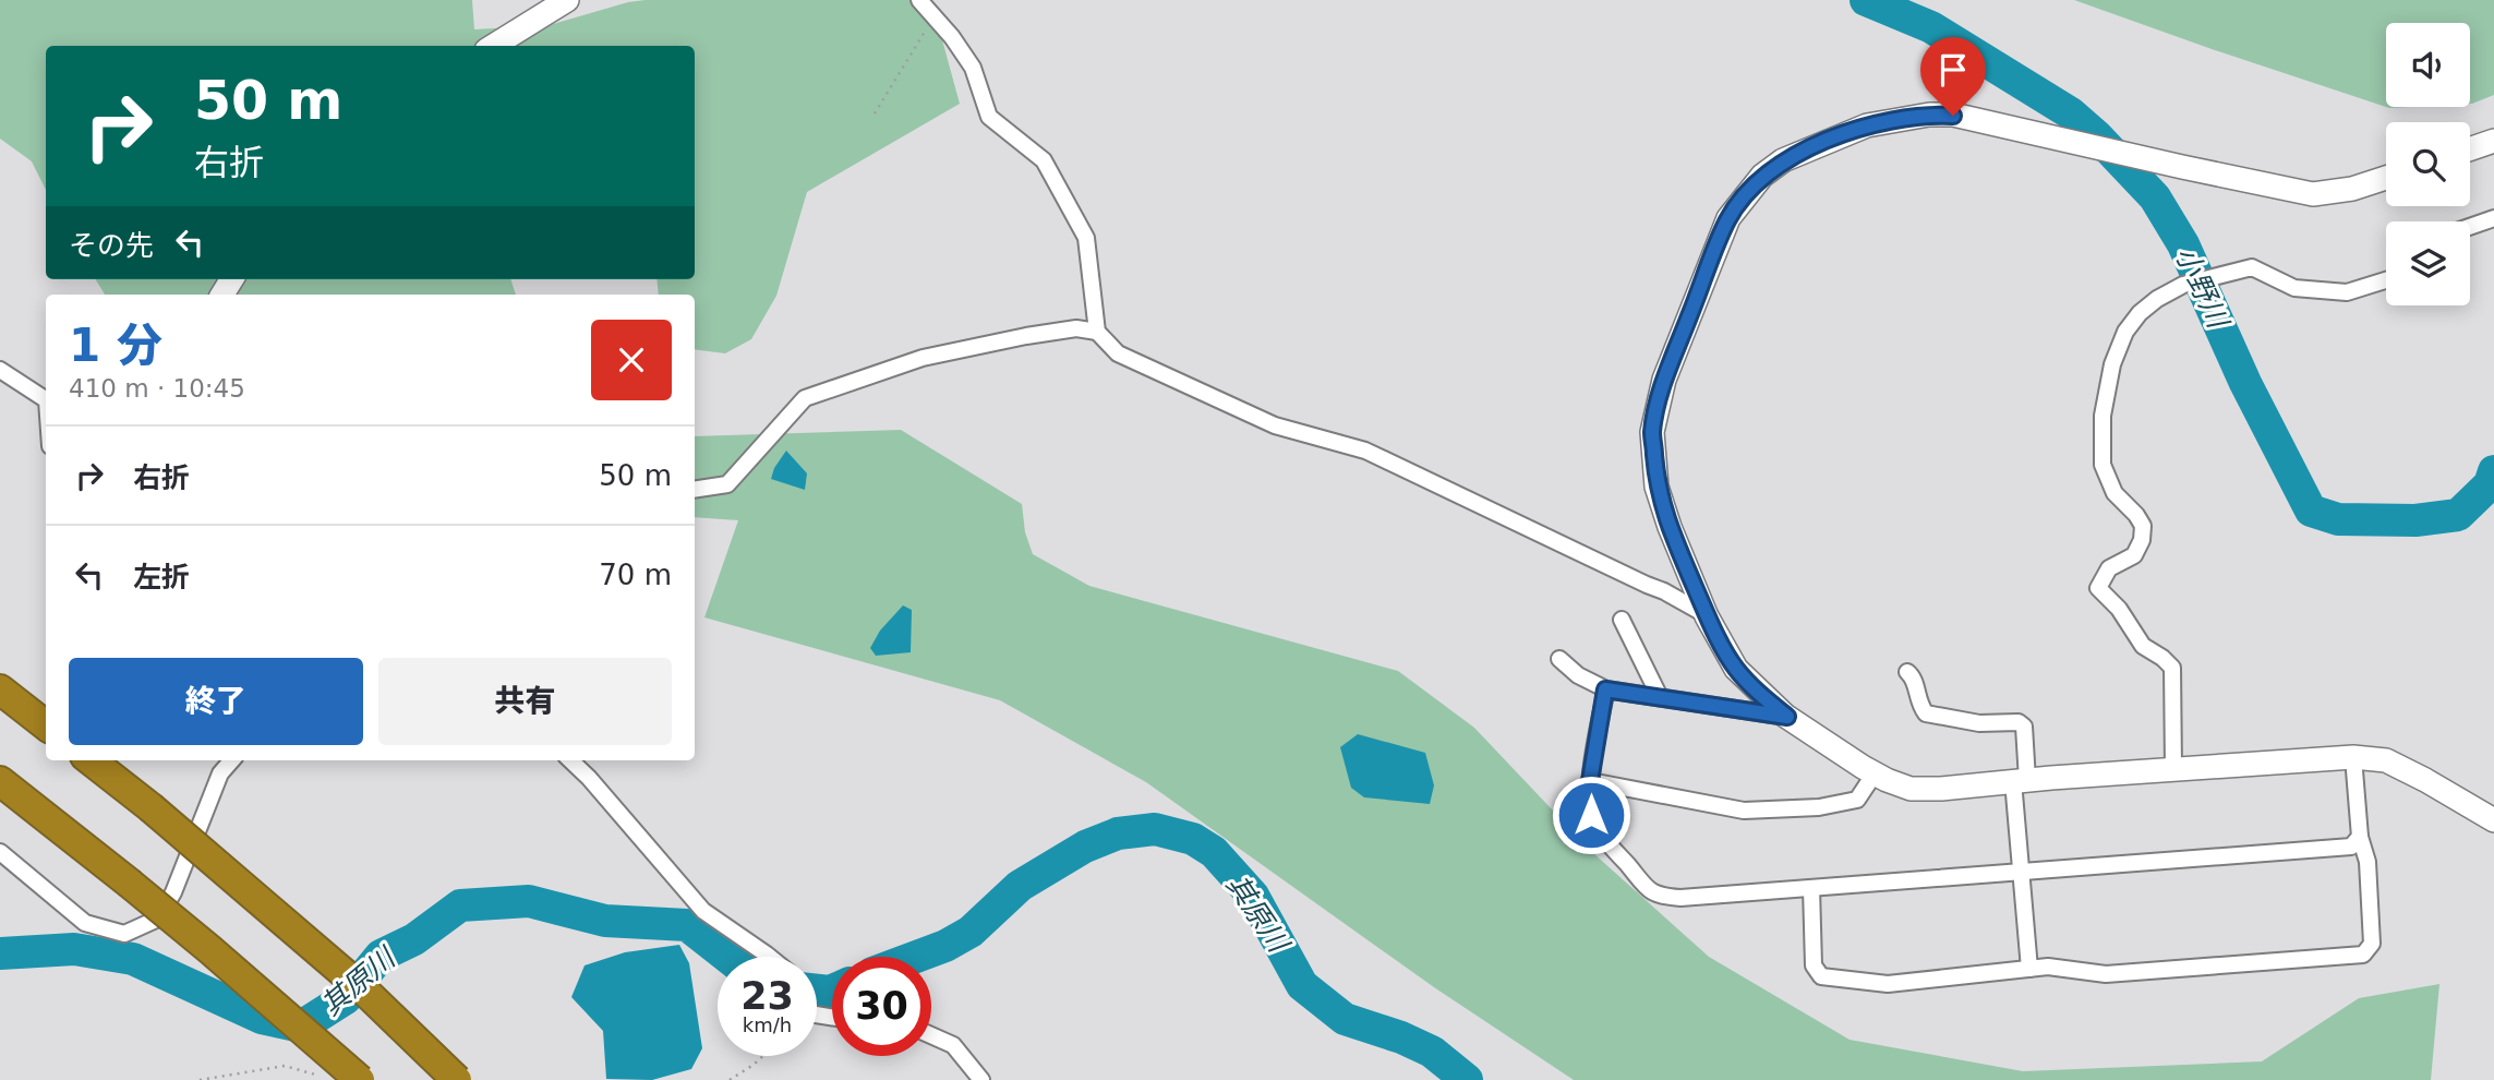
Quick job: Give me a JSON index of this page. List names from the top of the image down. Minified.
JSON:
{"water":["小野川","其原川"],"page":{"turn":["50 m","右折"],"then":"その先","heading":["1 分","410 m · 10:45"],"list":[{"name":"右折","value":"50 m"},{"name":"左折","value":"70 m"}],"buttons":["終了","共有"],"speed":"23 km/h","limit":"30"}}
